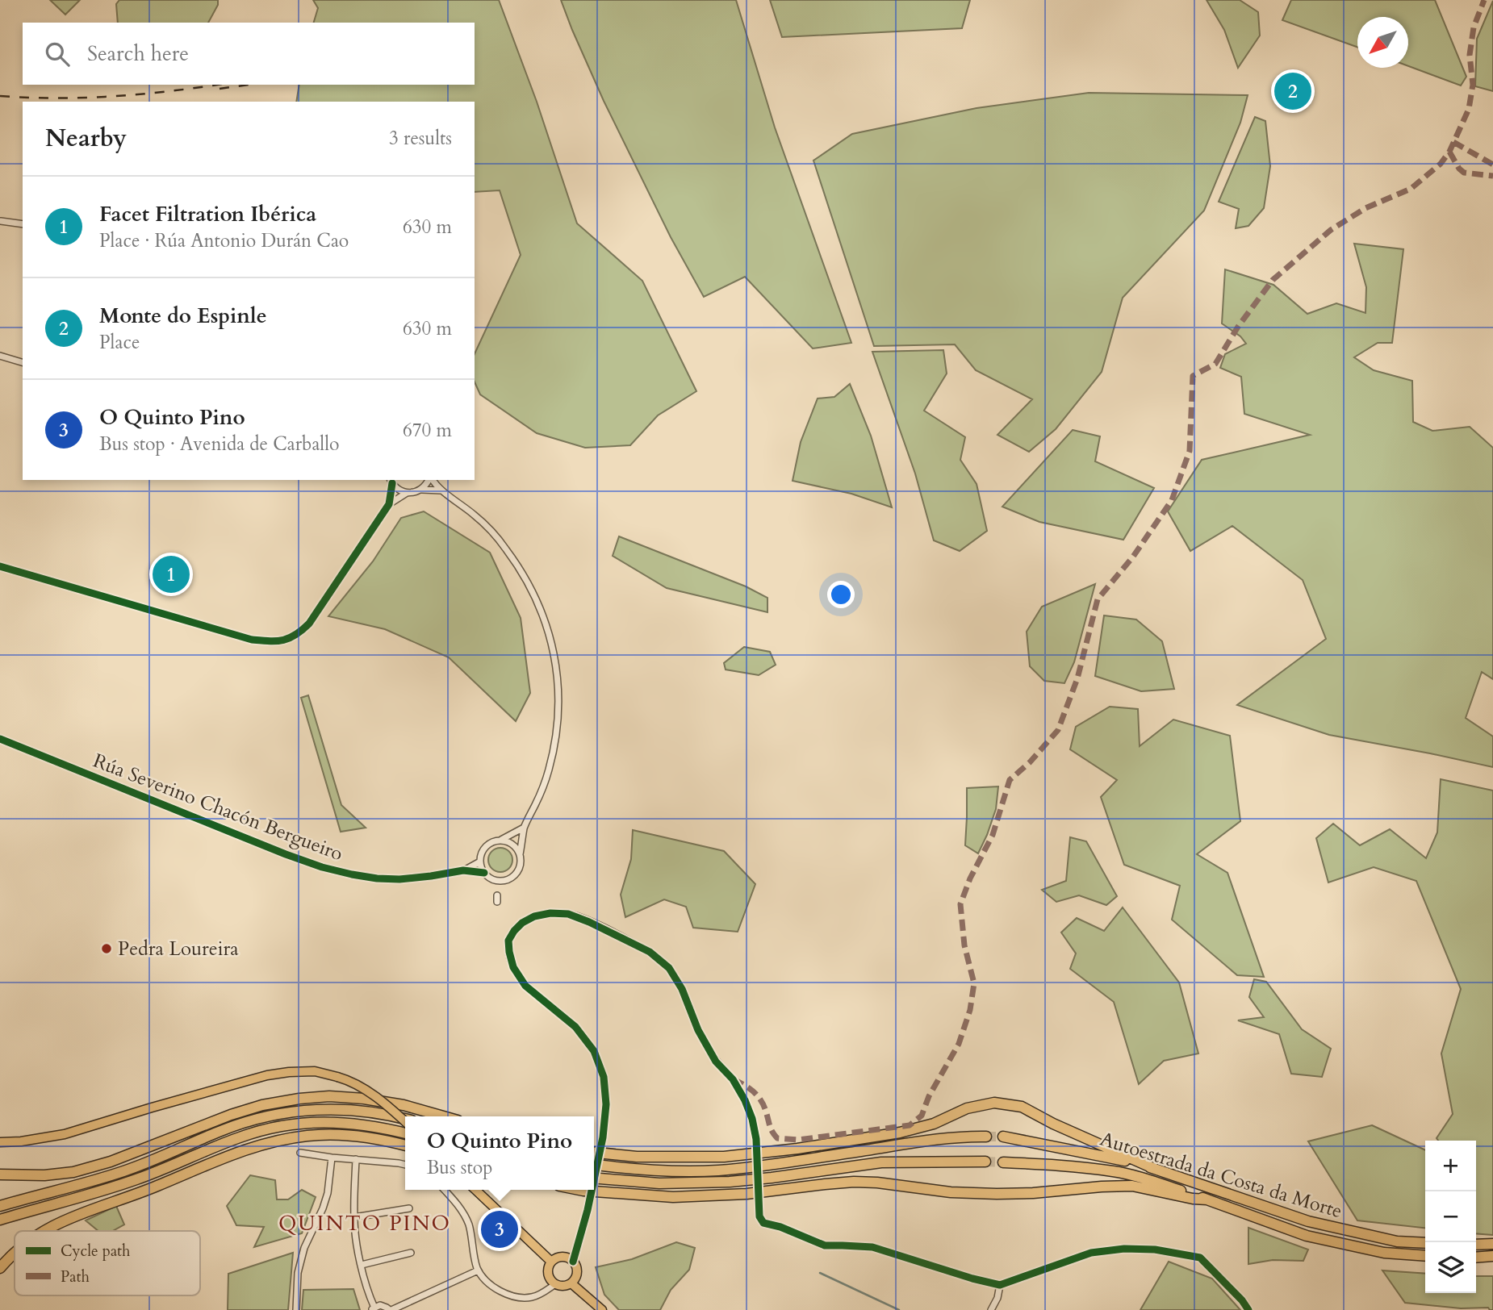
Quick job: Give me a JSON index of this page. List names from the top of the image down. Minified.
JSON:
{"streets":{"highway":["Autoestrada da Costa da Morte"],"street":["Rúa Severino Chacón Bergueiro"]},"districts":["QUINTO PINO"],"places":["Pedra Loureira"],"legend":["Cycle path","Path"],"north":"bottom left","page":{"search":"Search here","pins":["2","1","3"],"heading":["Nearby","3 results"],"list":[{"mark":"1","name":"Facet Filtration Ibérica","note":"Place · Rúa Antonio Durán Cao","value":"630 m"},{"mark":"2","name":"Monte do Espinle","note":"Place","value":"630 m"},{"mark":"3","name":"O Quinto Pino","note":"Bus stop · Avenida de Carballo","value":"670 m"}],"popup":["O Quinto Pino","Bus stop"],"map_buttons":["+","−"]}}
